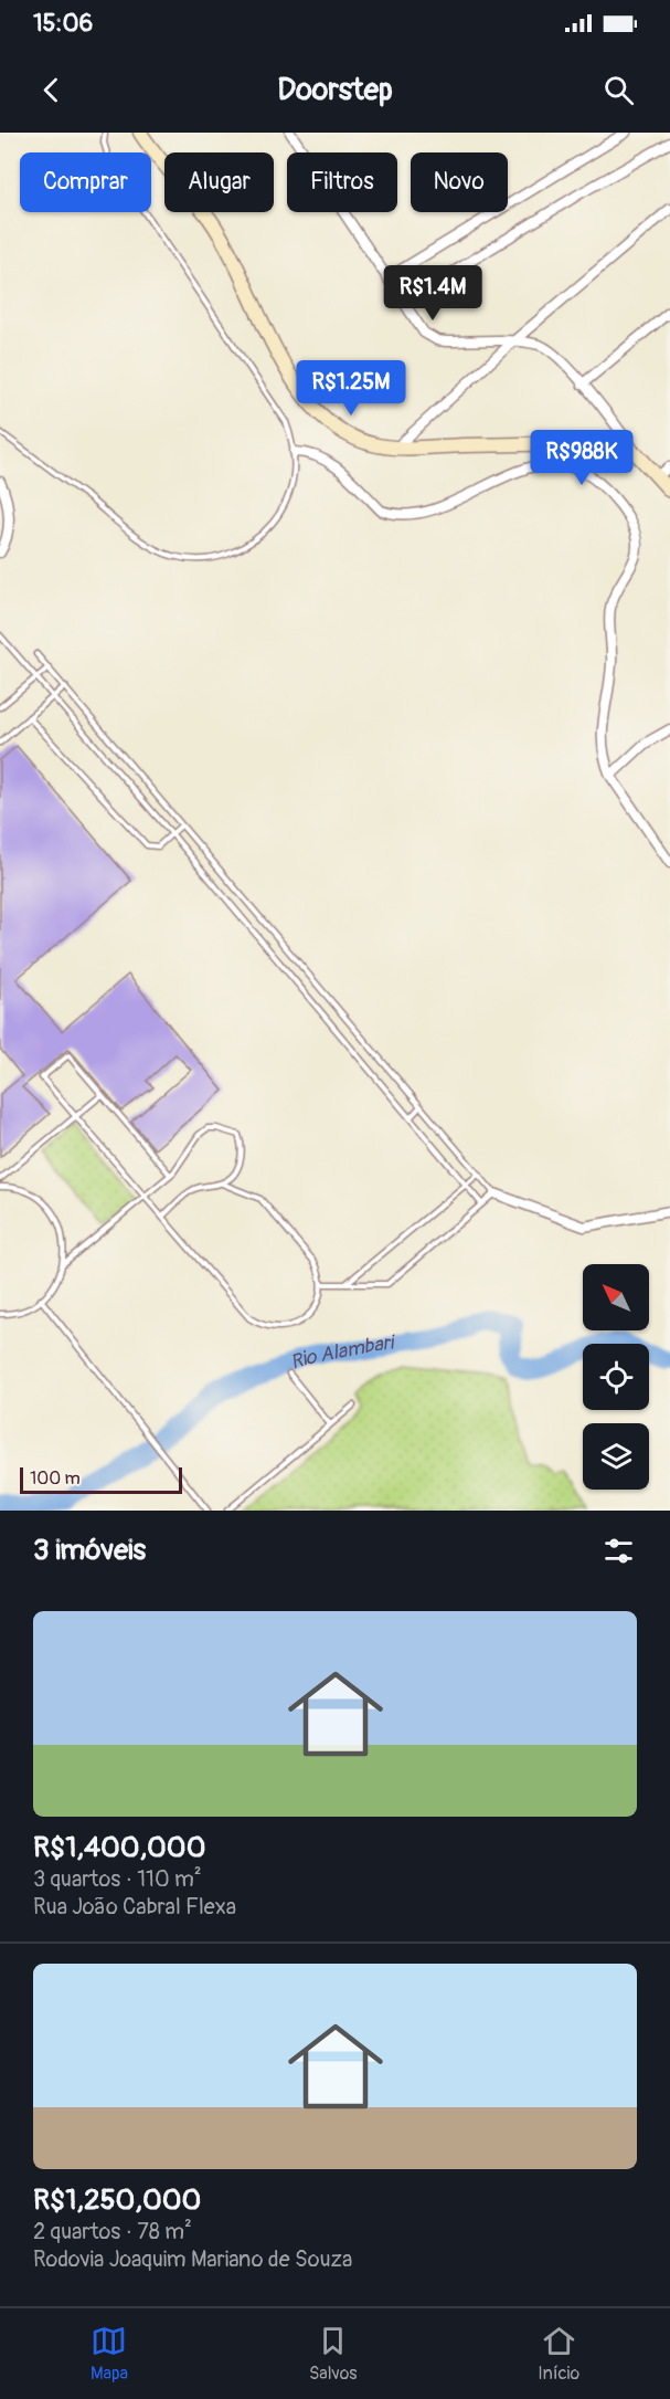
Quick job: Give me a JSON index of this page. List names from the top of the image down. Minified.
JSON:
{"water":["Rio Alambari"],"scale_bar":"100 m","north":"top left","page":{"status":"15:06","header":"Doorstep","chip":["Comprar","Alugar","Filtros","Novo"],"price":["R$1.4M","R$1.25M","R$988K"],"scale":"100 m","heading":"3 imóveis","list":[{"name":"R$1,400,000","note":"3 quartos · 110 m² · Rua João Cabral Flexa"},{"name":"R$1,250,000","note":"2 quartos · 78 m² · Rodovia Joaquim Mariano de Souza"}],"tabs":["Mapa","Salvos","Início"]}}
